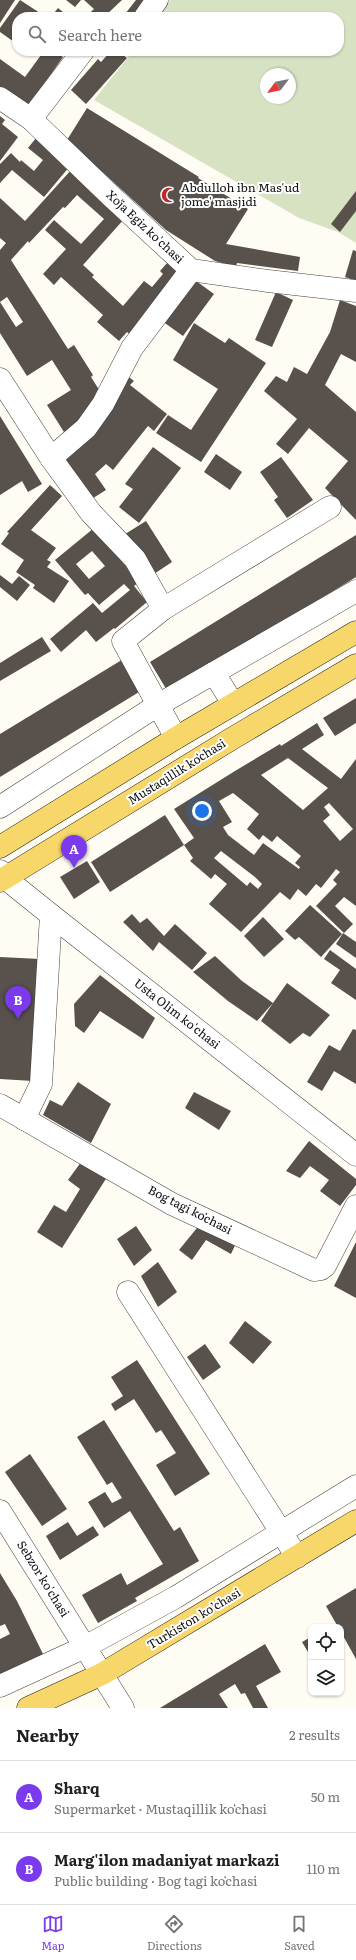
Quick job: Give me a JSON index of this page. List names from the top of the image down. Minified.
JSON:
{"streets":{"main road":["Mustaqillik koʻchasi","Turkiston ko’chasi"],"street":["Xoʻja Egiz ko'chasi","Usta Olim ko'chasi","Bog tagi koʻchasi","Sebzor ko'chasi"]},"crossings":[["Mustaqillik koʻchasi","Usta Olim ko'chasi"],["Sebzor ko'chasi","Turkiston ko’chasi"]],"places":{"mosque":["Abdulloh ibn Mas'ud jome' masjidi"]},"north":"bottom left","page":{"search":"Search here","pins":["A","B"],"heading":["Nearby","2 results"],"list":[{"mark":"A","name":"Sharq","note":"Supermarket · Mustaqillik koʻchasi","value":"50 m"},{"mark":"B","name":"Marg'ilon madaniyat markazi","note":"Public building · Bog tagi koʻchasi","value":"110 m"}],"nav":["Map","Directions","Saved"]}}
